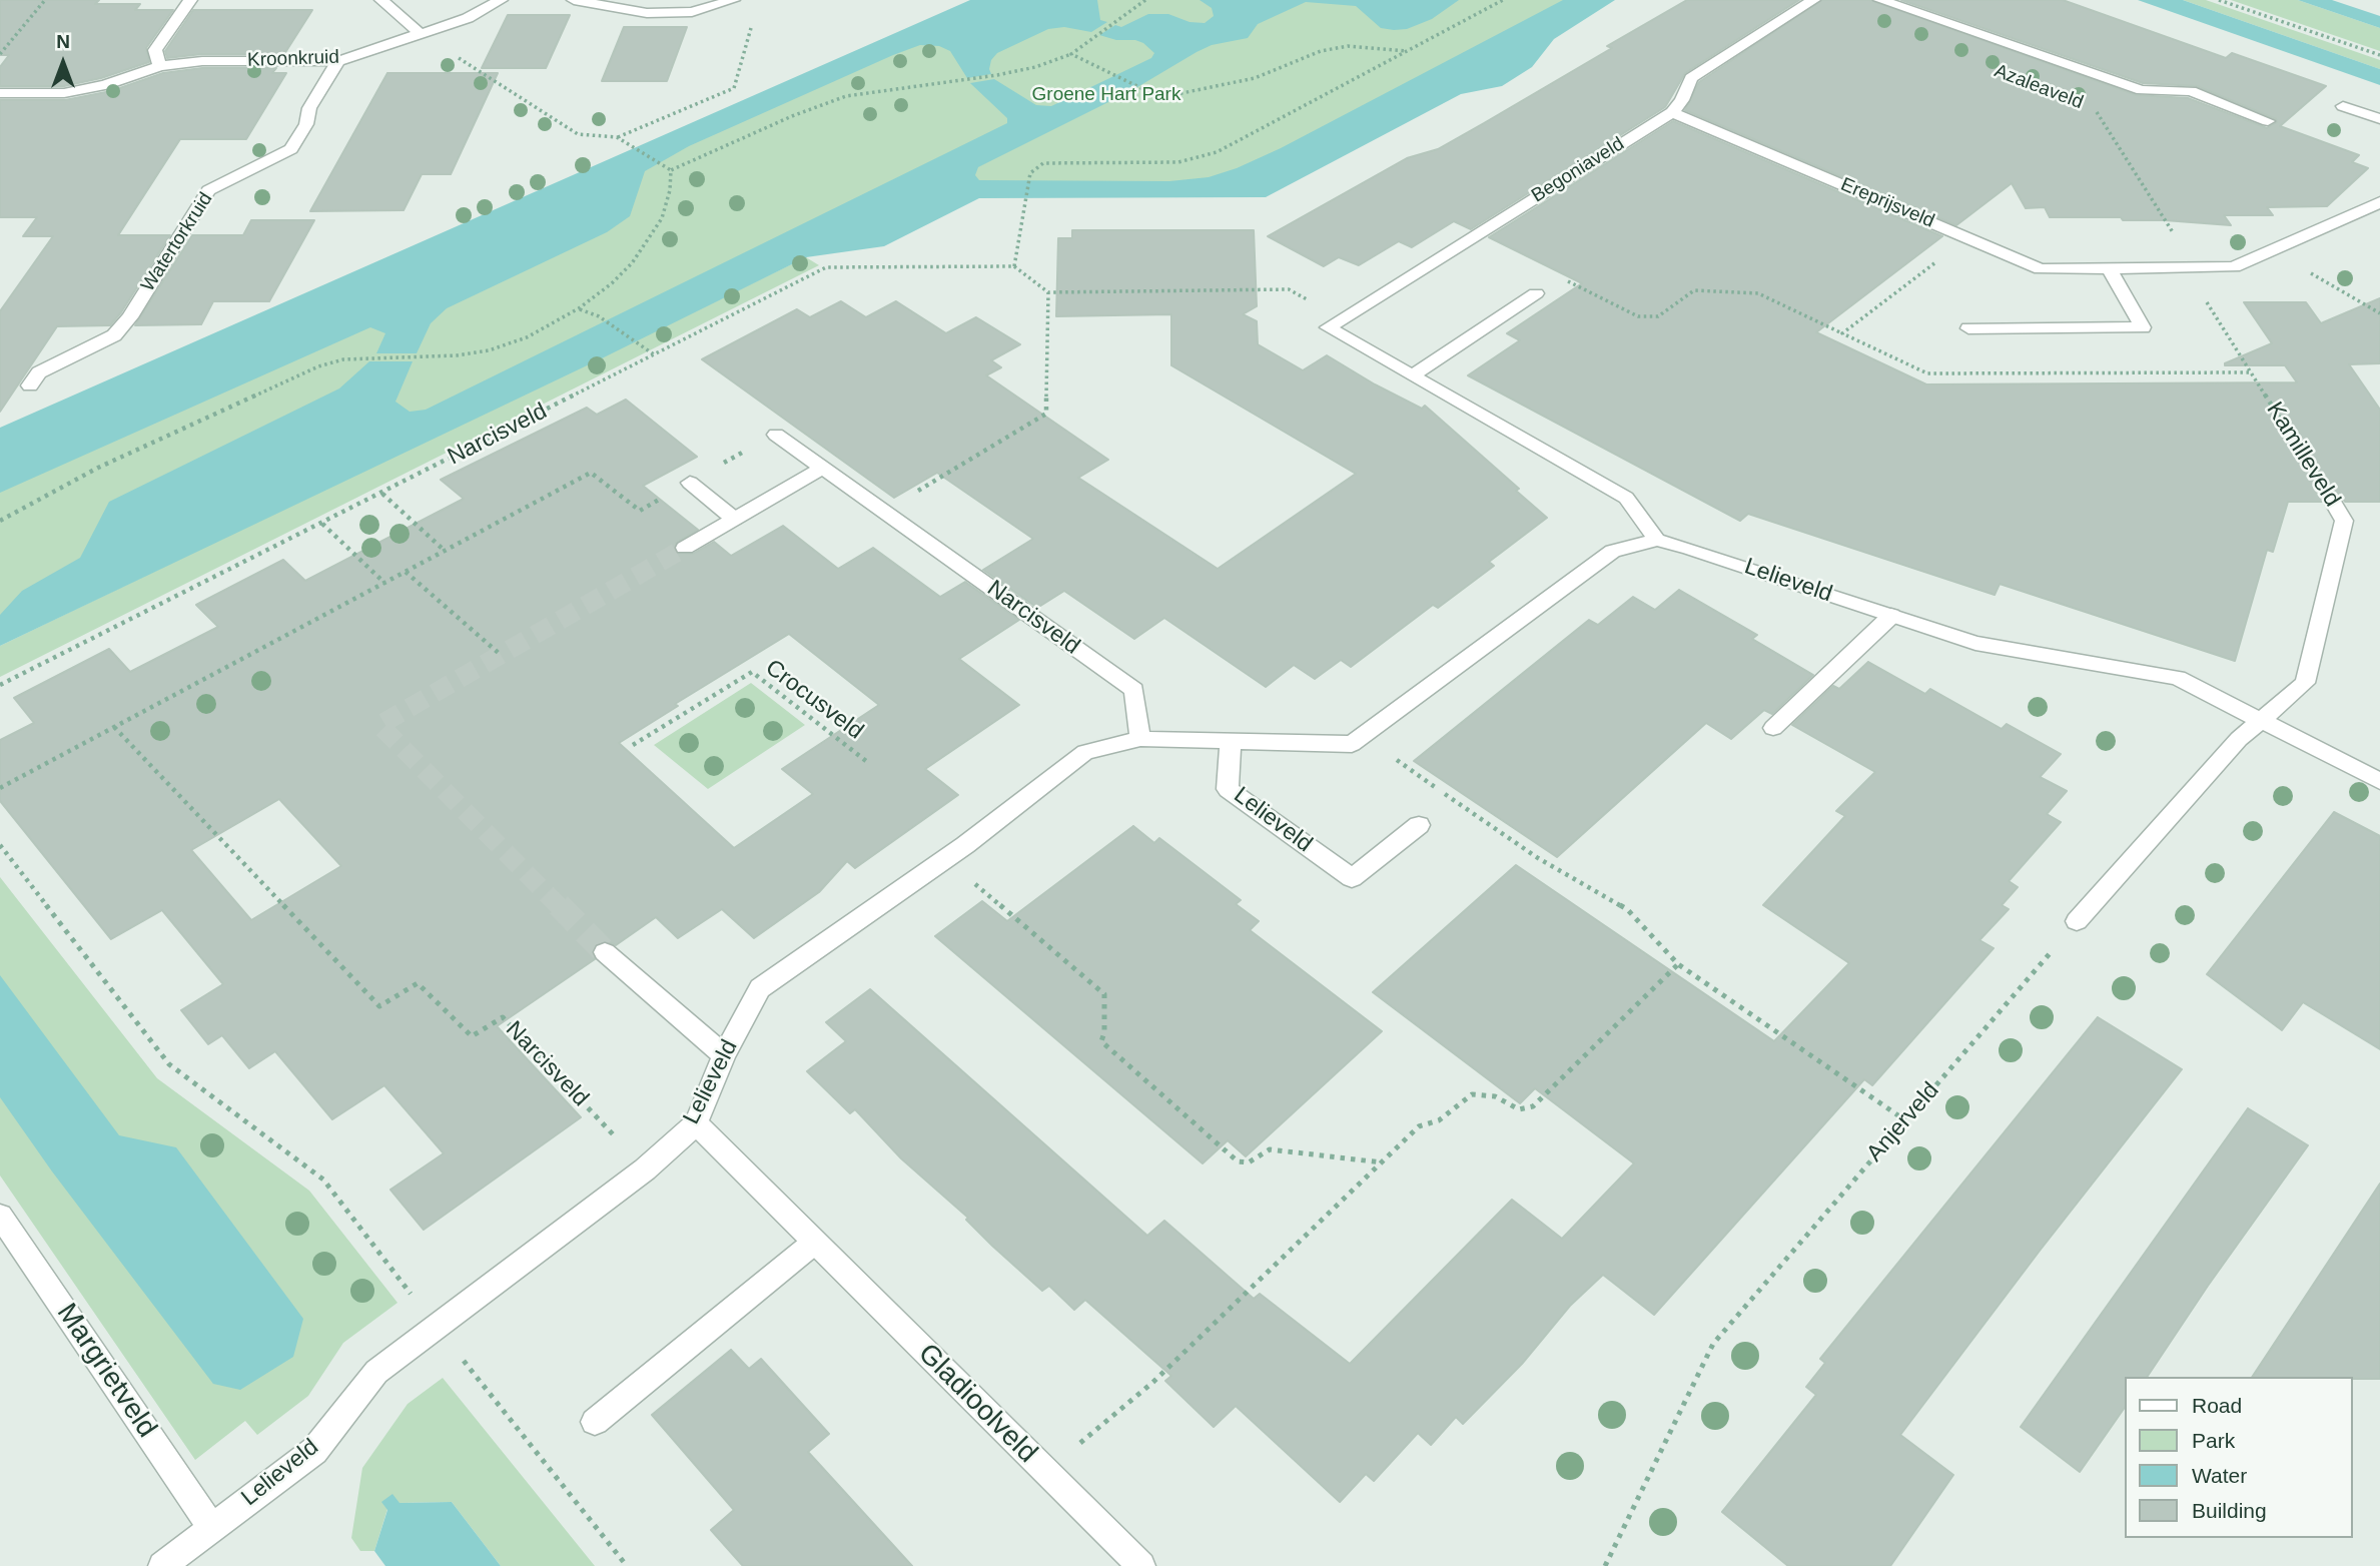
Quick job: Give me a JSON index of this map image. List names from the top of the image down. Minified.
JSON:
{"streets":{"street":["Kroonkruid","Azaleaveld","Begoniaveld","Ereprijsveld","Watertorkruid","Narcisveld","Kamilleveld","Lelieveld","Margrietveld","Gladioolveld"],"path":["Crocusveld","Anjerveld"]},"crossings":[["Kroonkruid","Watertorkruid"],["Azaleaveld","Ereprijsveld"],["Azaleaveld","Kamilleveld"],["Begoniaveld","Ereprijsveld"],["Ereprijsveld","Kamilleveld"],["Narcisveld","Lelieveld"],["Kamilleveld","Lelieveld"],["Lelieveld","Margrietveld"],["Lelieveld","Gladioolveld"]],"parks":["Groene Hart Park"],"legend":["Road","Park","Water","Building"],"north":"top"}
